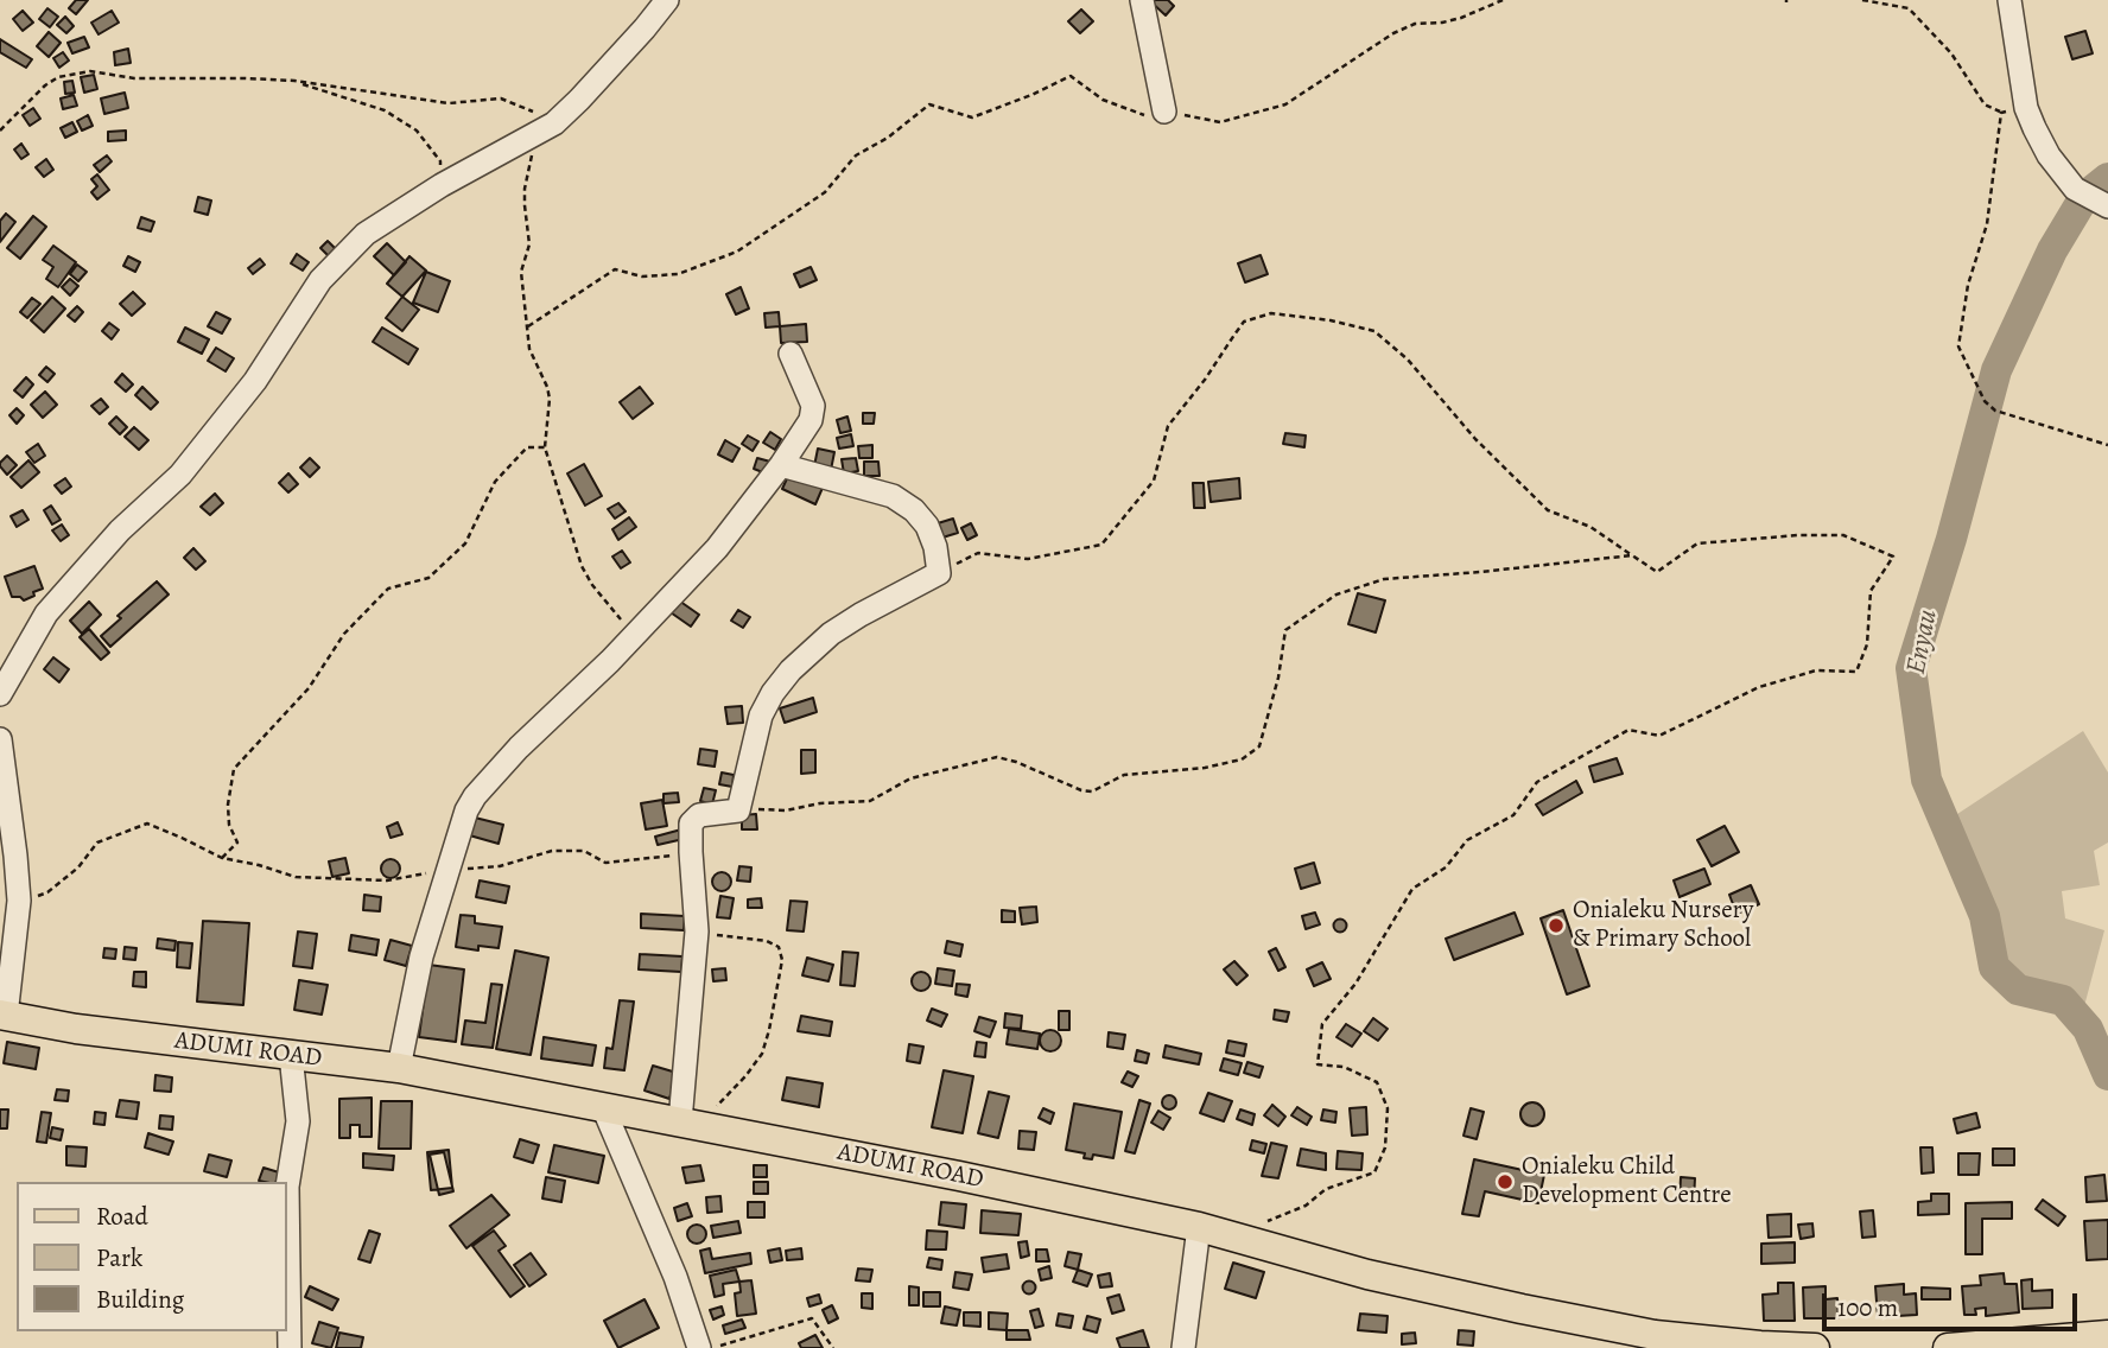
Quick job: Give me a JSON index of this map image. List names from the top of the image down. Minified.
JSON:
{"streets":{"main road":["ADUMI ROAD"]},"water":["Enyau"],"places":["Onialeku Nursery & Primary School","Onialeku Child Development Centre"],"legend":["Road","Park","Building"],"scale_bar":"100 m"}
